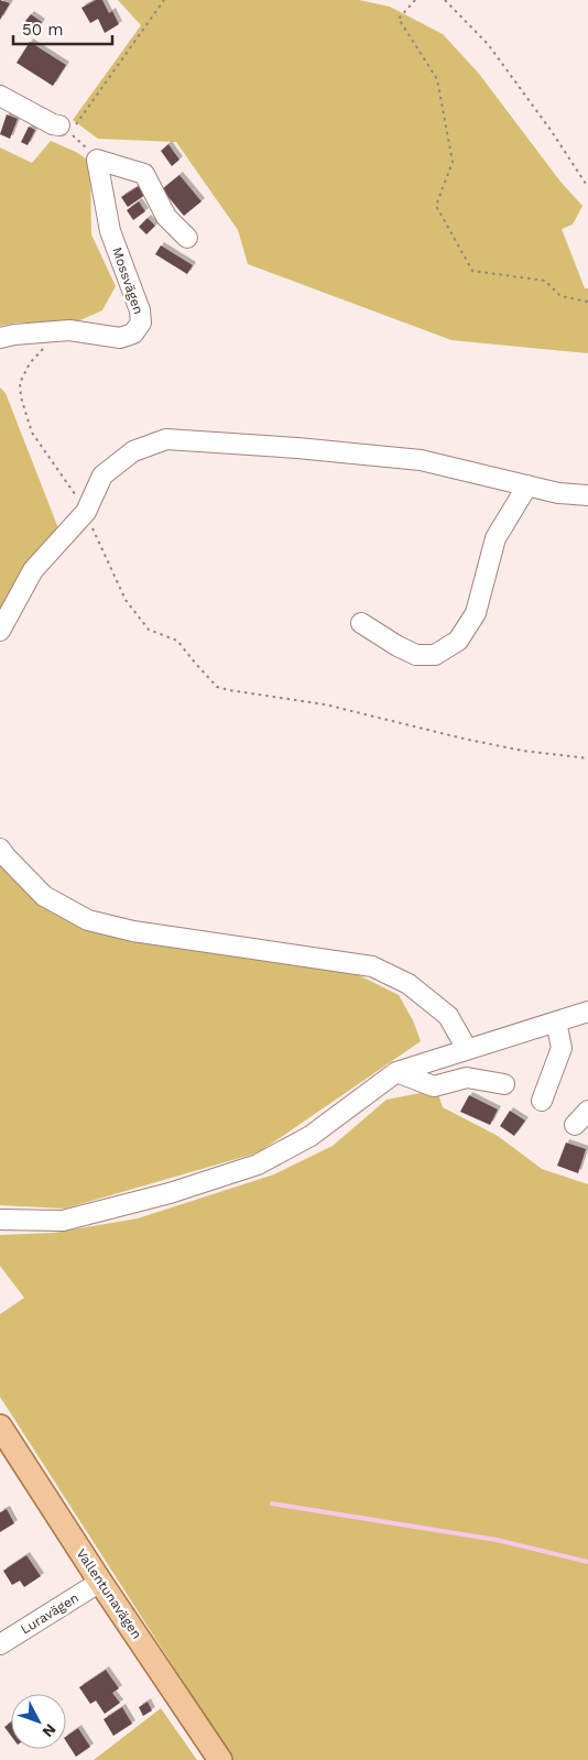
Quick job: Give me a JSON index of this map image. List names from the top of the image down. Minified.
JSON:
{"streets":{"main road":["Vallentunavägen"],"street":["Mossvägen","Luravägen"]},"crossings":[["Vallentunavägen","Luravägen"]],"scale_bar":"50 m","north":"bottom right"}
